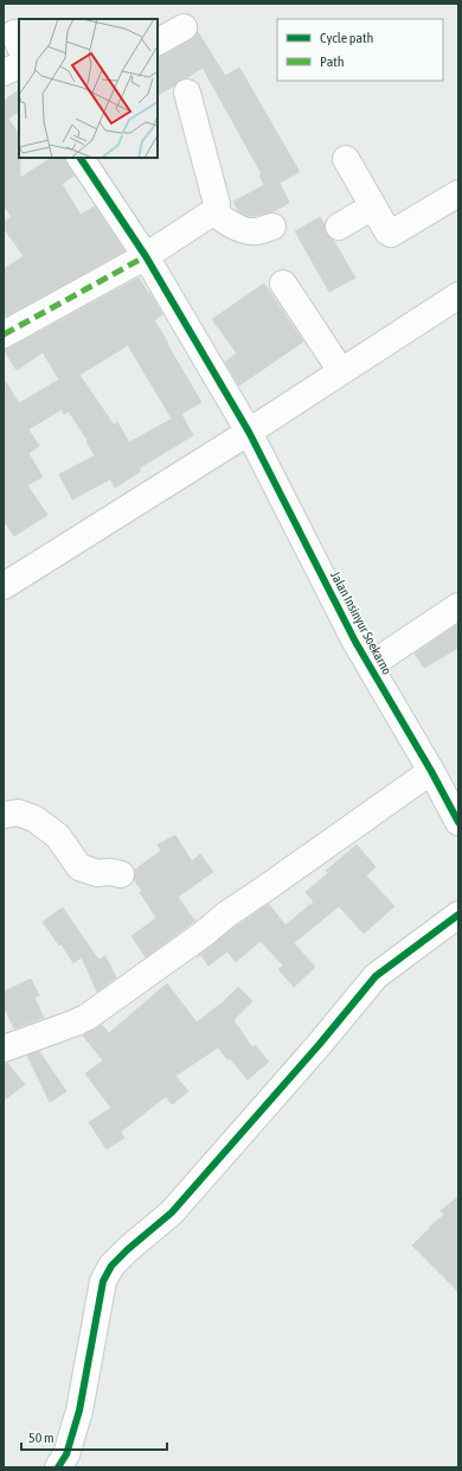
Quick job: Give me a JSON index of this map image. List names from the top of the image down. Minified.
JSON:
{"streets":{"street":["Jalan Insinyur Soekarno"]},"legend":["Cycle path","Path"],"scale_bar":"50 m"}
